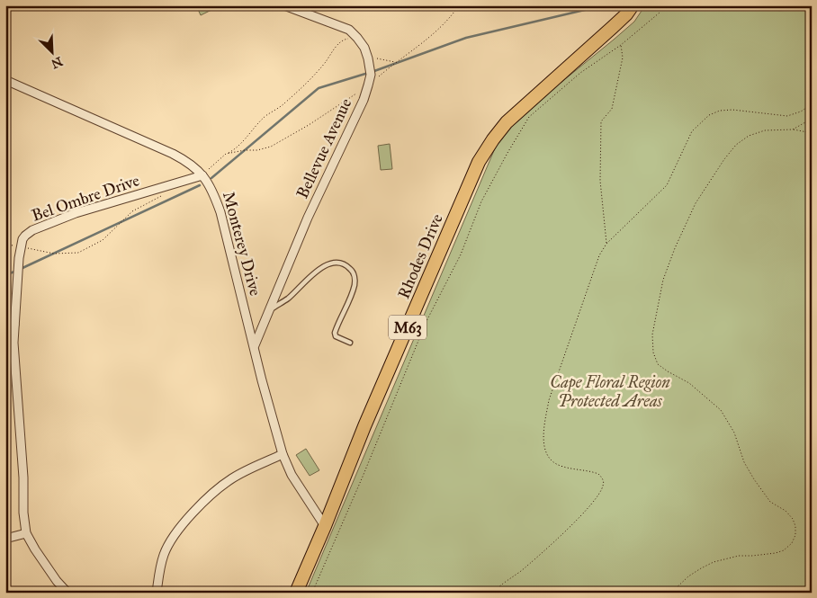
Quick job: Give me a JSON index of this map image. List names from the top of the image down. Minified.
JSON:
{"streets":{"main road":["Rhodes Drive","M63"],"street":["Bellevue Avenue","Bel Ombre Drive","Monterey Drive"]},"crossings":[["Bellevue Avenue","Monterey Drive"],["Bel Ombre Drive","Monterey Drive"],["Monterey Drive","Rhodes Drive"]],"parks":["Cape Floral Region Protected Areas"],"north":"bottom right"}
